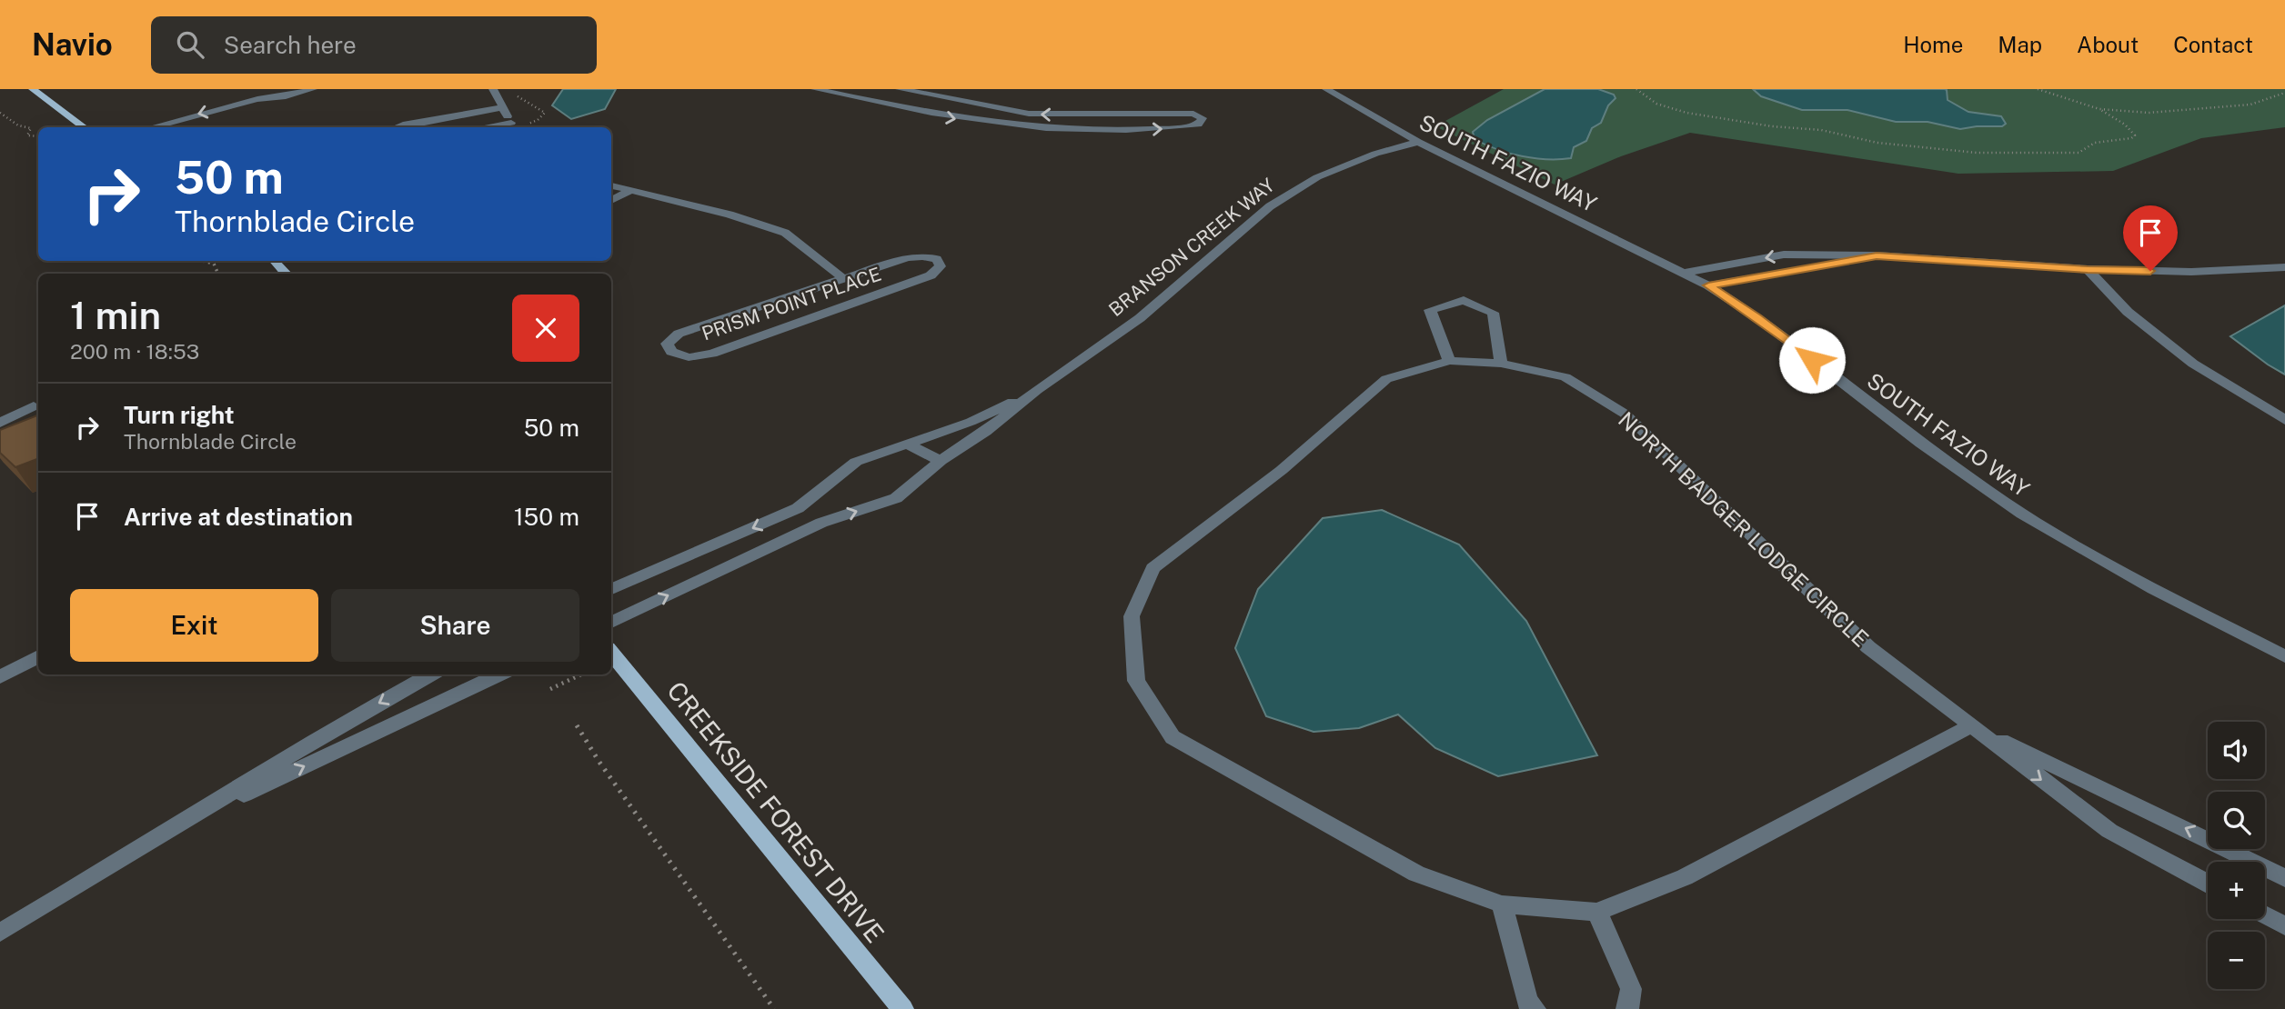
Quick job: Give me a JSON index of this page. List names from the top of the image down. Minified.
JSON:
{"streets":{"main road":["CREEKSIDE FOREST DRIVE"],"street":["SOUTH FAZIO WAY","BRANSON CREEK WAY","PRISM POINT PLACE","NORTH BADGER LODGE CIRCLE"]},"crossings":[["SOUTH FAZIO WAY","BRANSON CREEK WAY"]],"page":{"header":"Navio","search":"Search here","nav":["Home","Map","About","Contact"],"turn":["50 m","Thornblade Circle"],"heading":["1 min","200 m · 18:53"],"list":[{"name":"Turn right","note":"Thornblade Circle","value":"50 m"},{"name":"Arrive at destination","value":"150 m"}],"buttons":["Exit","Share"],"map_buttons":["+","−"]}}
